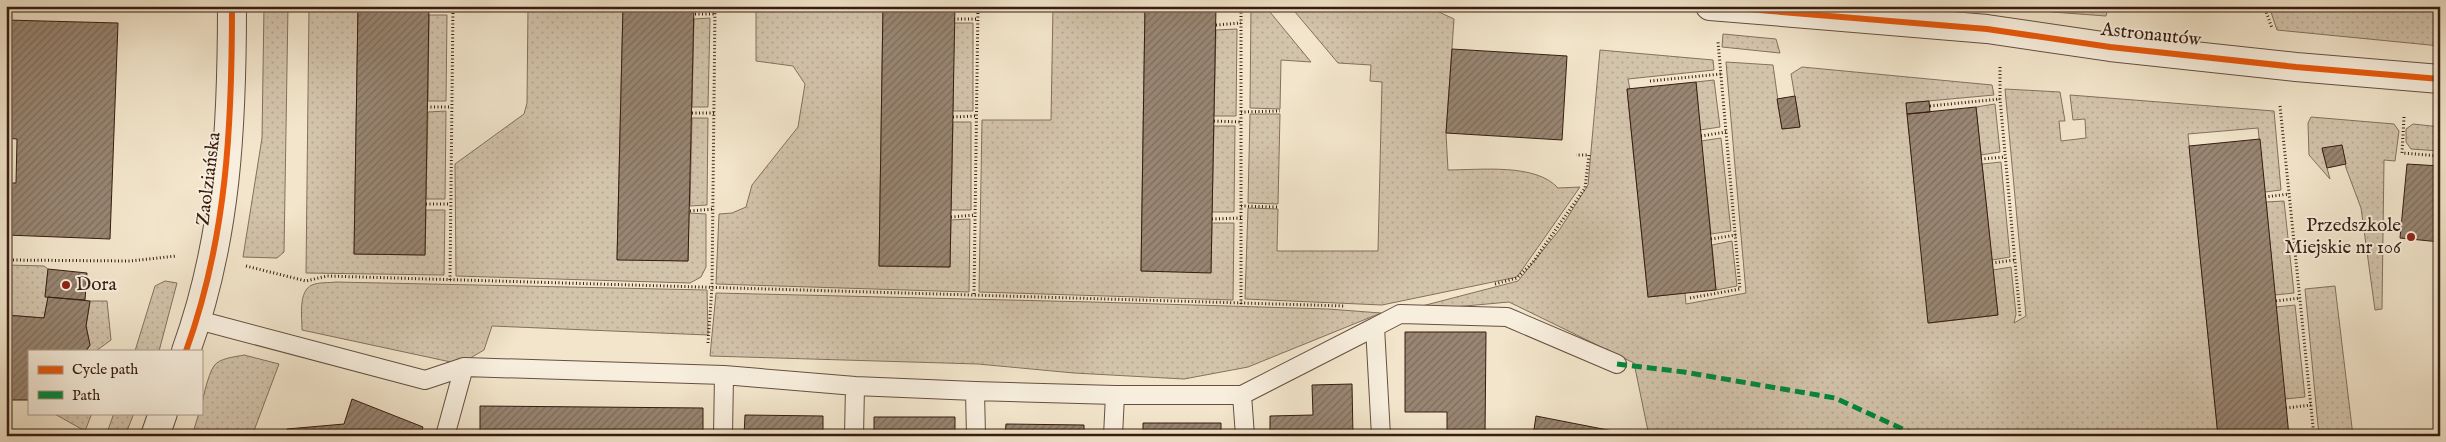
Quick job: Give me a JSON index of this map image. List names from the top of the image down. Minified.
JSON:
{"streets":{"street":["Astronautów","Zaolziańska"]},"places":["Przedszkole Miejskie nr 106","Dora"],"legend":["Cycle path","Path"]}
